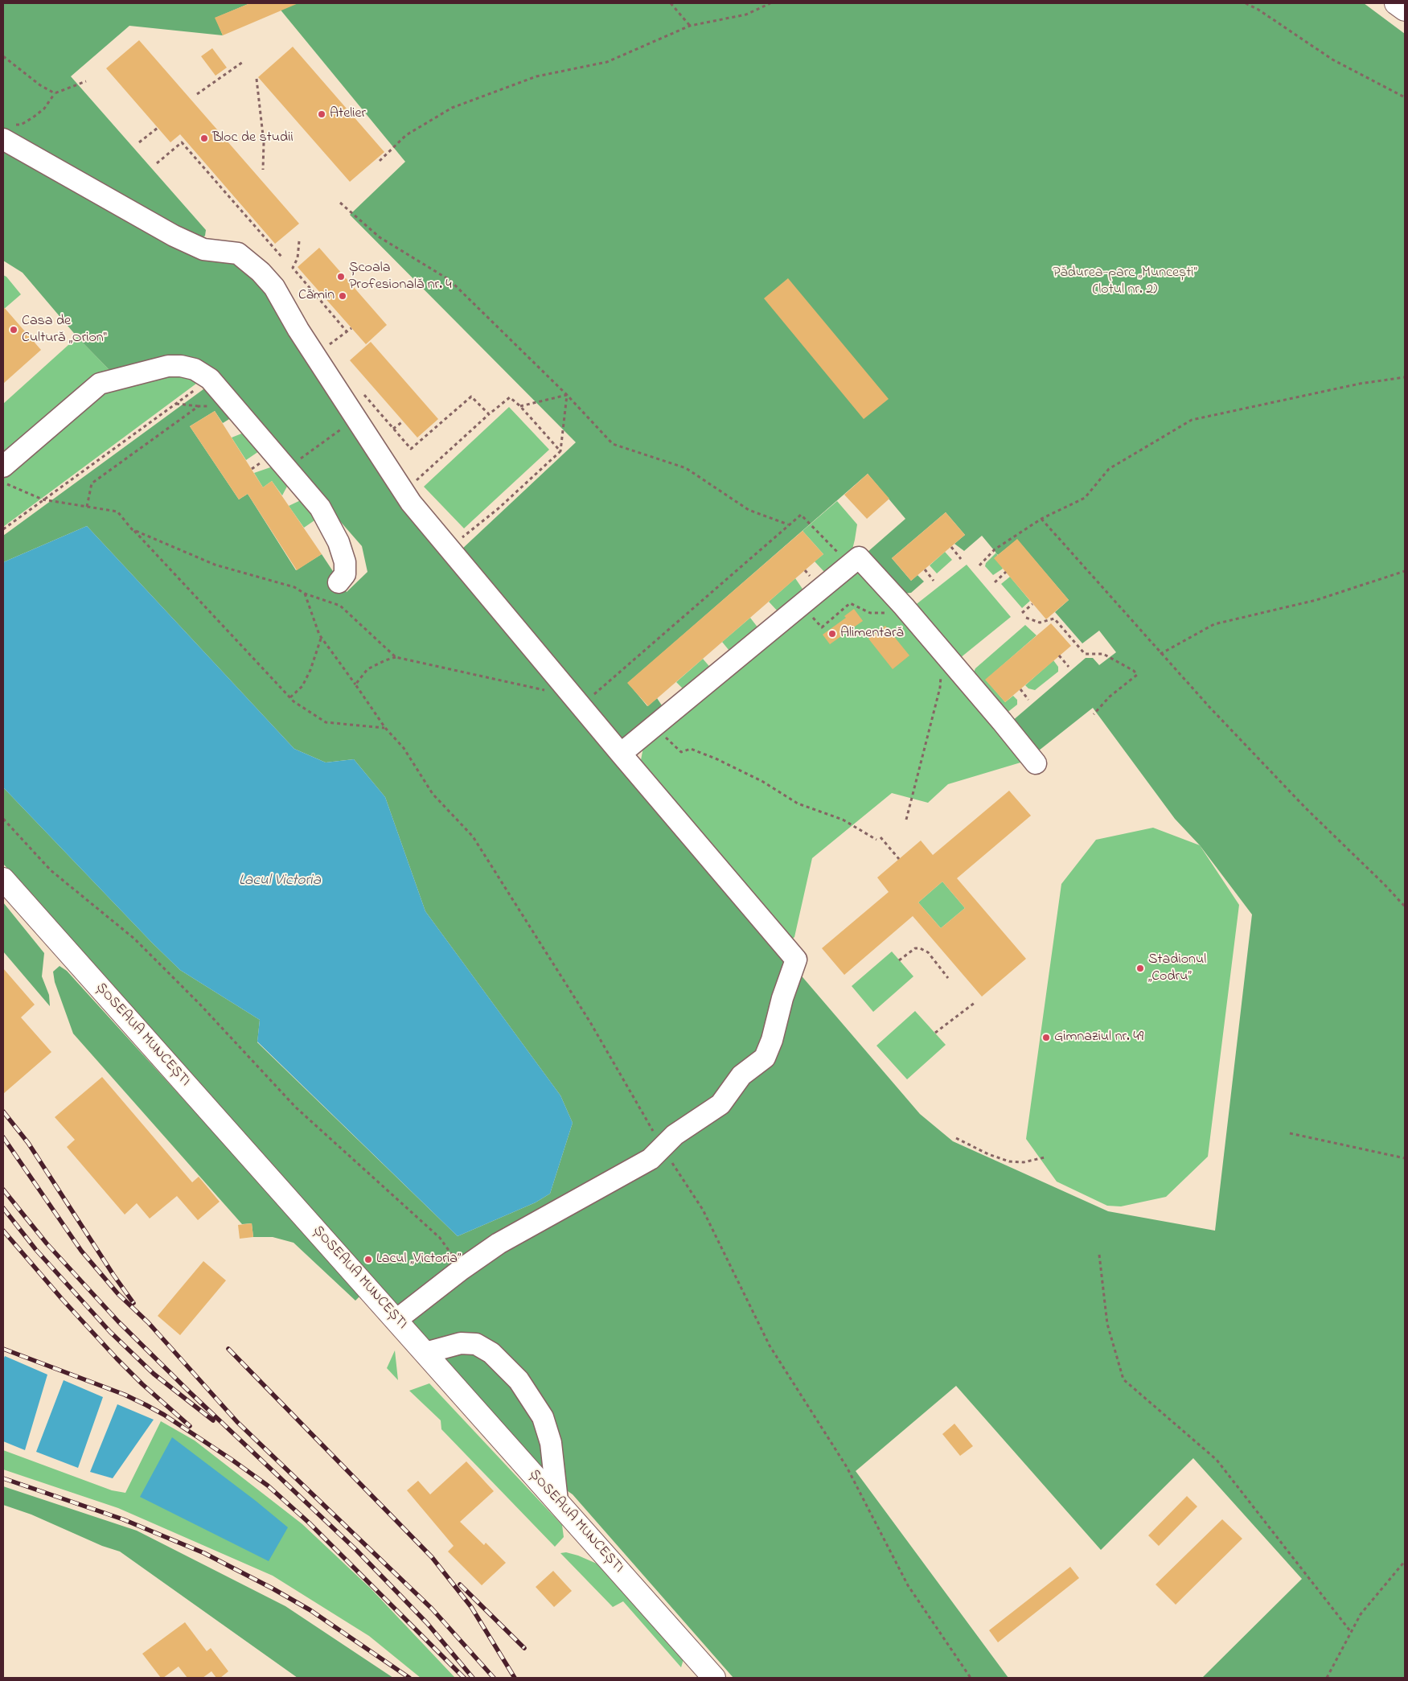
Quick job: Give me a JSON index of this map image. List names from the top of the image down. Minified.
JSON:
{"streets":{"main road":["ȘOSEAUA MUNCEȘTI"]},"water":["Lacul Victoria"],"parks":["Pădurea-parc „Muncești” (lotul nr. 2)"],"places":["Atelier","Bloc de studii","Școala Profesională nr. 4","Cămin","Casa de Cultură „Orion“","Alimentară","Stadionul „Codru”","Gimnaziul nr. 49","Lacul „Victoria”"]}
